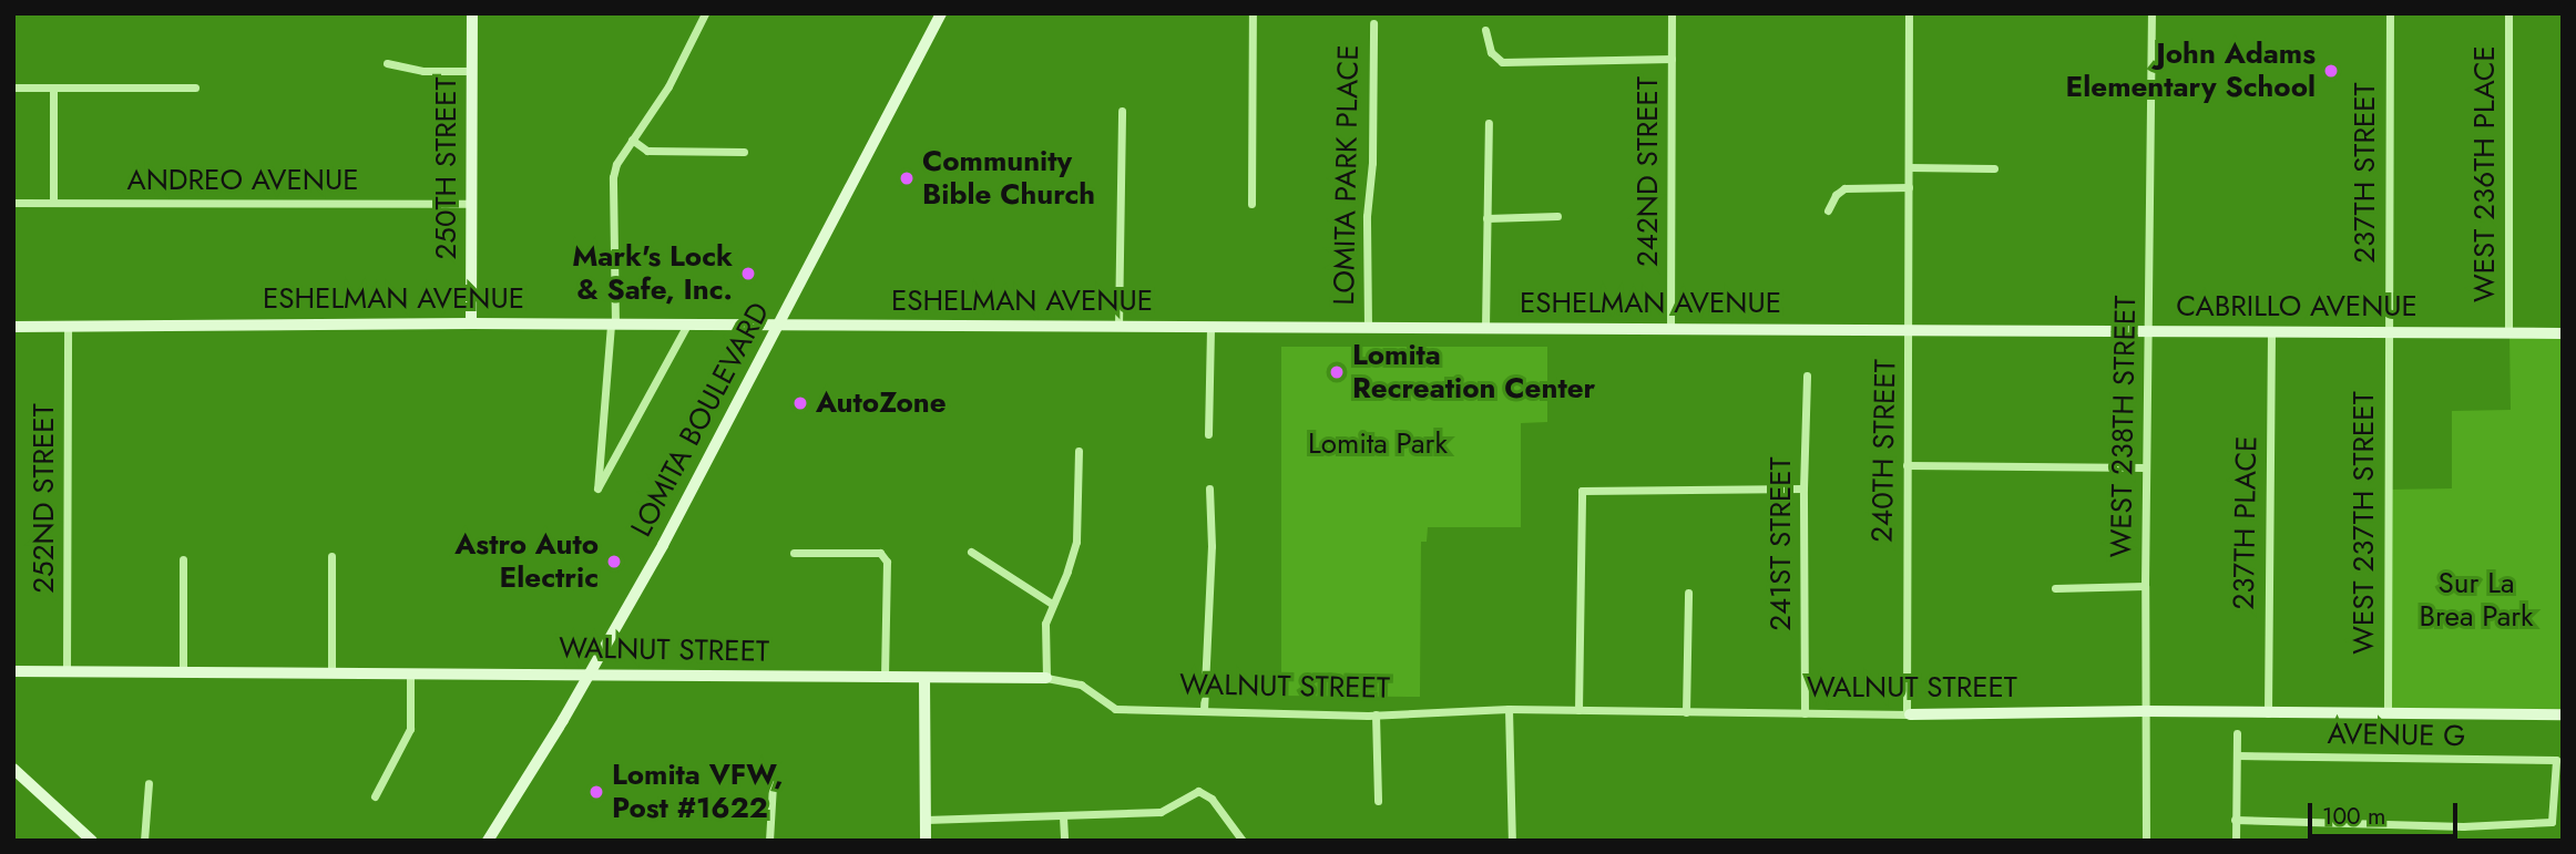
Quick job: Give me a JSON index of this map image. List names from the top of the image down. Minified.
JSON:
{"streets":{"street":["250TH STREET","242ND STREET","237TH STREET","WEST 236TH PLACE","LOMITA PARK PLACE","ANDREO AVENUE","ESHELMAN AVENUE","CABRILLO AVENUE","LOMITA BOULEVARD","WEST 238TH STREET","240TH STREET","252ND STREET","237TH PLACE","WEST 237TH STREET","241ST STREET","WALNUT STREET","AVENUE G"]},"crossings":[["250TH STREET","ANDREO AVENUE"],["250TH STREET","ESHELMAN AVENUE"],["242ND STREET","ESHELMAN AVENUE"],["237TH STREET","CABRILLO AVENUE"],["237TH STREET","WEST 237TH STREET"],["WEST 236TH PLACE","CABRILLO AVENUE"],["LOMITA PARK PLACE","ESHELMAN AVENUE"],["ESHELMAN AVENUE","CABRILLO AVENUE"],["ESHELMAN AVENUE","LOMITA BOULEVARD"],["ESHELMAN AVENUE","240TH STREET"],["ESHELMAN AVENUE","252ND STREET"],["CABRILLO AVENUE","WEST 238TH STREET"],["CABRILLO AVENUE","237TH PLACE"],["CABRILLO AVENUE","WEST 237TH STREET"],["LOMITA BOULEVARD","WALNUT STREET"],["WEST 238TH STREET","WALNUT STREET"],["240TH STREET","WALNUT STREET"],["252ND STREET","WALNUT STREET"],["237TH PLACE","WALNUT STREET"],["WEST 237TH STREET","WALNUT STREET"],["241ST STREET","WALNUT STREET"]],"parks":["Lomita Park","Sur La Brea Park"],"places":["John Adams Elementary School","Community Bible Church","Mark's Lock & Safe, Inc.","Lomita Recreation Center","AutoZone","Astro Auto Electric","Lomita VFW, Post #1622"],"scale_bar":"100 m"}
